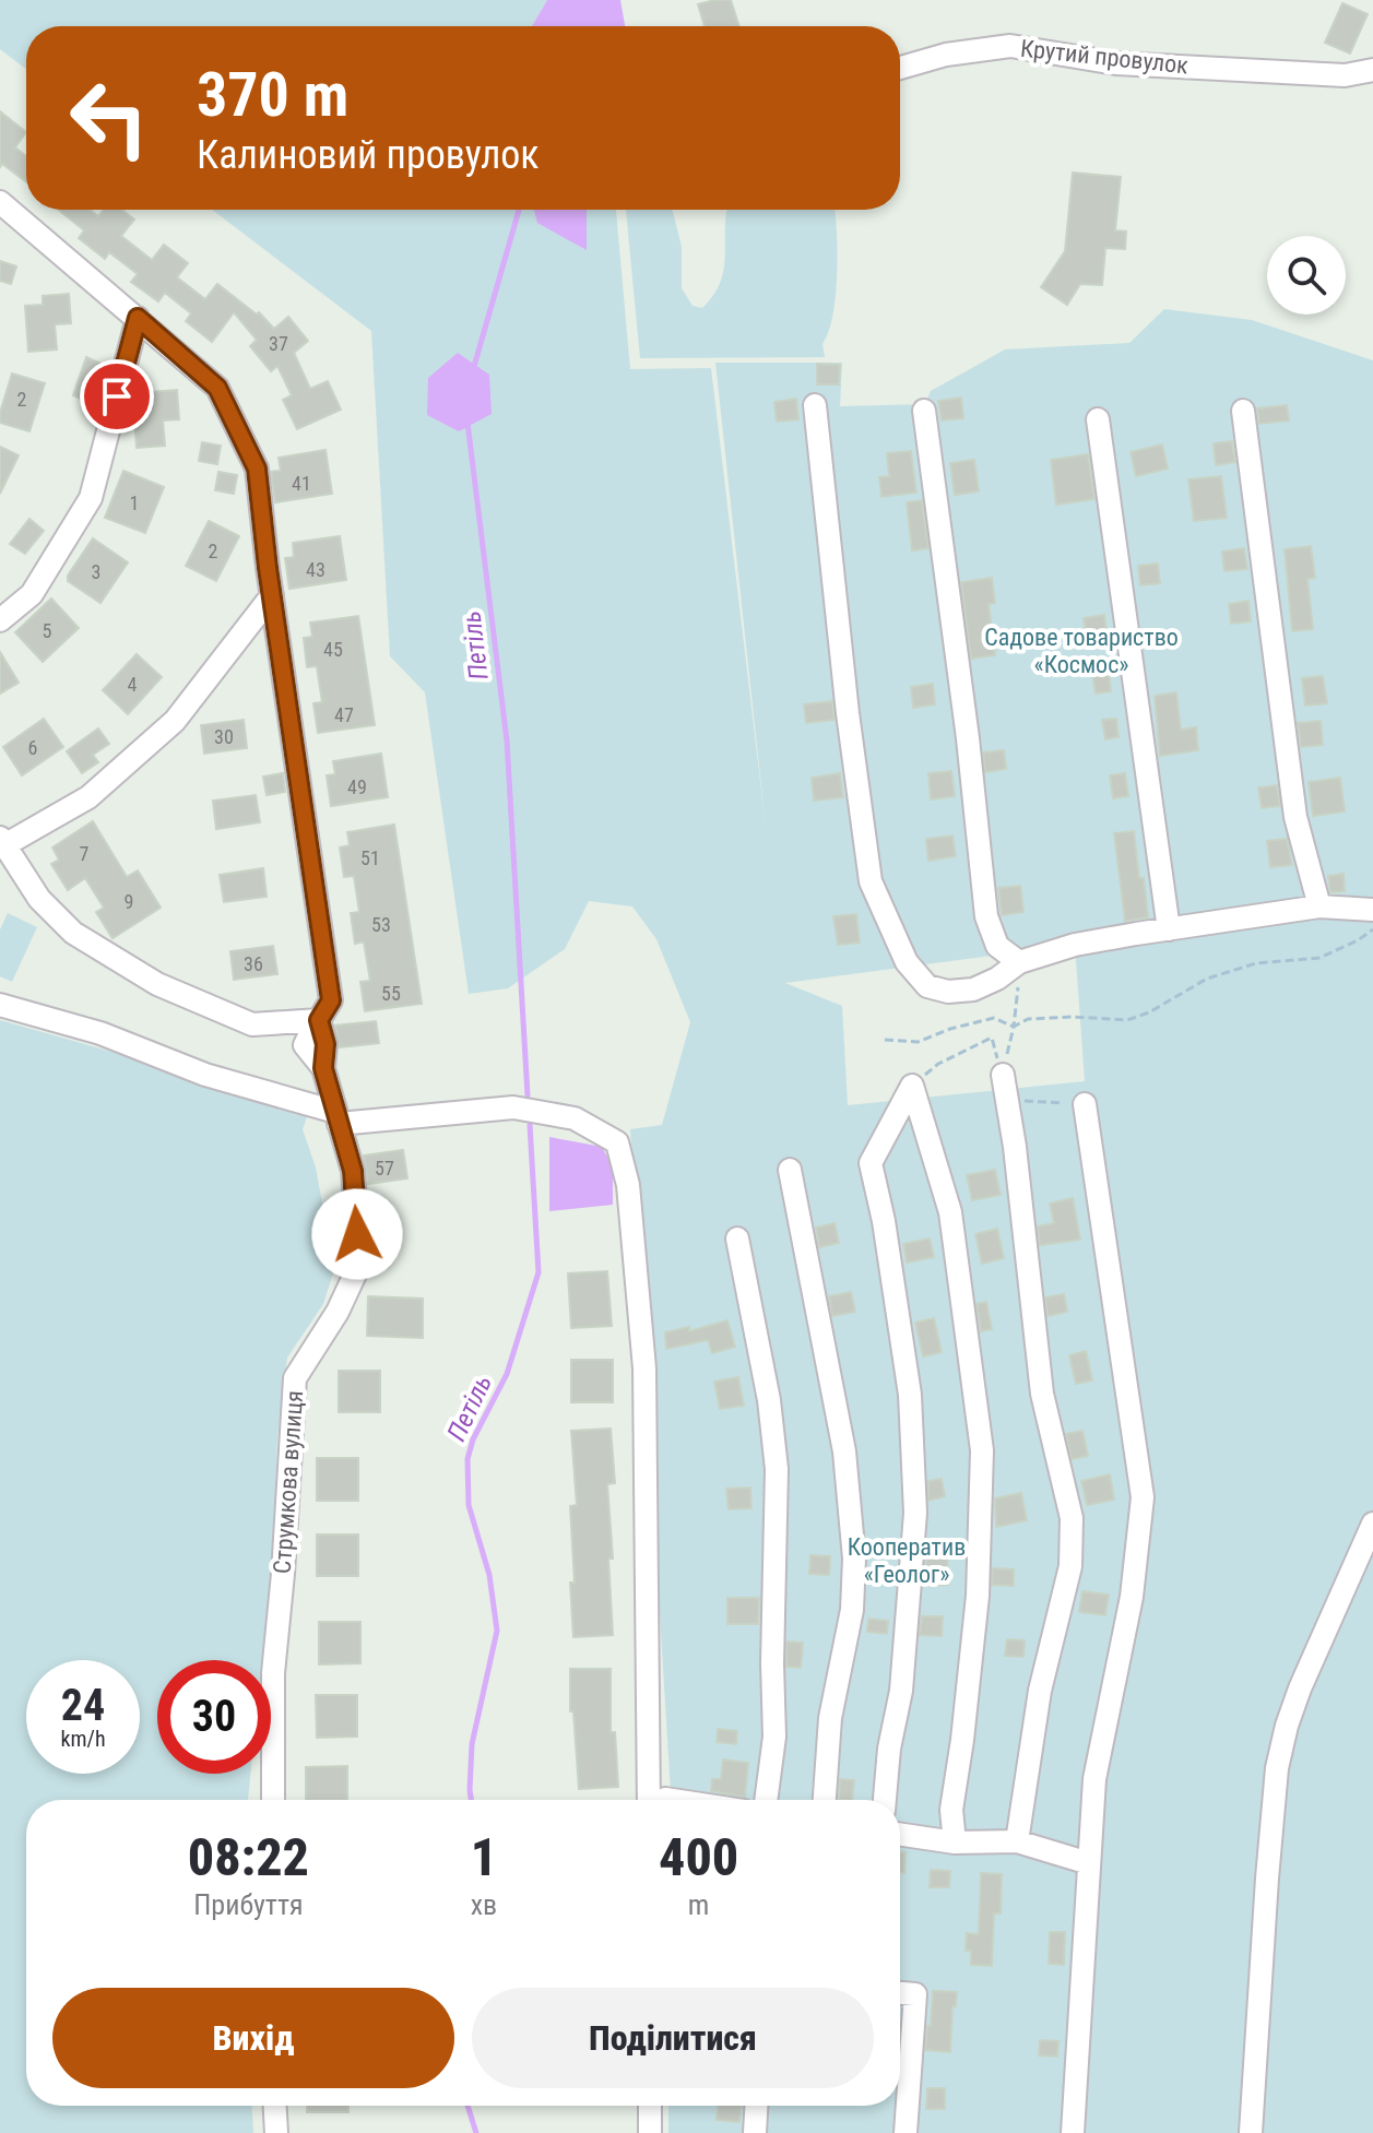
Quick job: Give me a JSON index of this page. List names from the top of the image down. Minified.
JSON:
{"streets":{"street":["Крутий провулок","Струмкова вулиця"]},"water":["Петіль"],"parks":["Садове товариство «Космос»","Кооператив «Геолог»"],"house_numbers":["37","2","41","1","2","43","3","5","45","4","47","30","6","49","7","51","9","53","36","55","57"],"page":{"turn":["370 m","Калиновий провулок"],"speed":"24 km/h","limit":"30","eta":["08:22","Прибуття","1","хв","400","m"],"buttons":["Вихід","Поділитися"]}}
